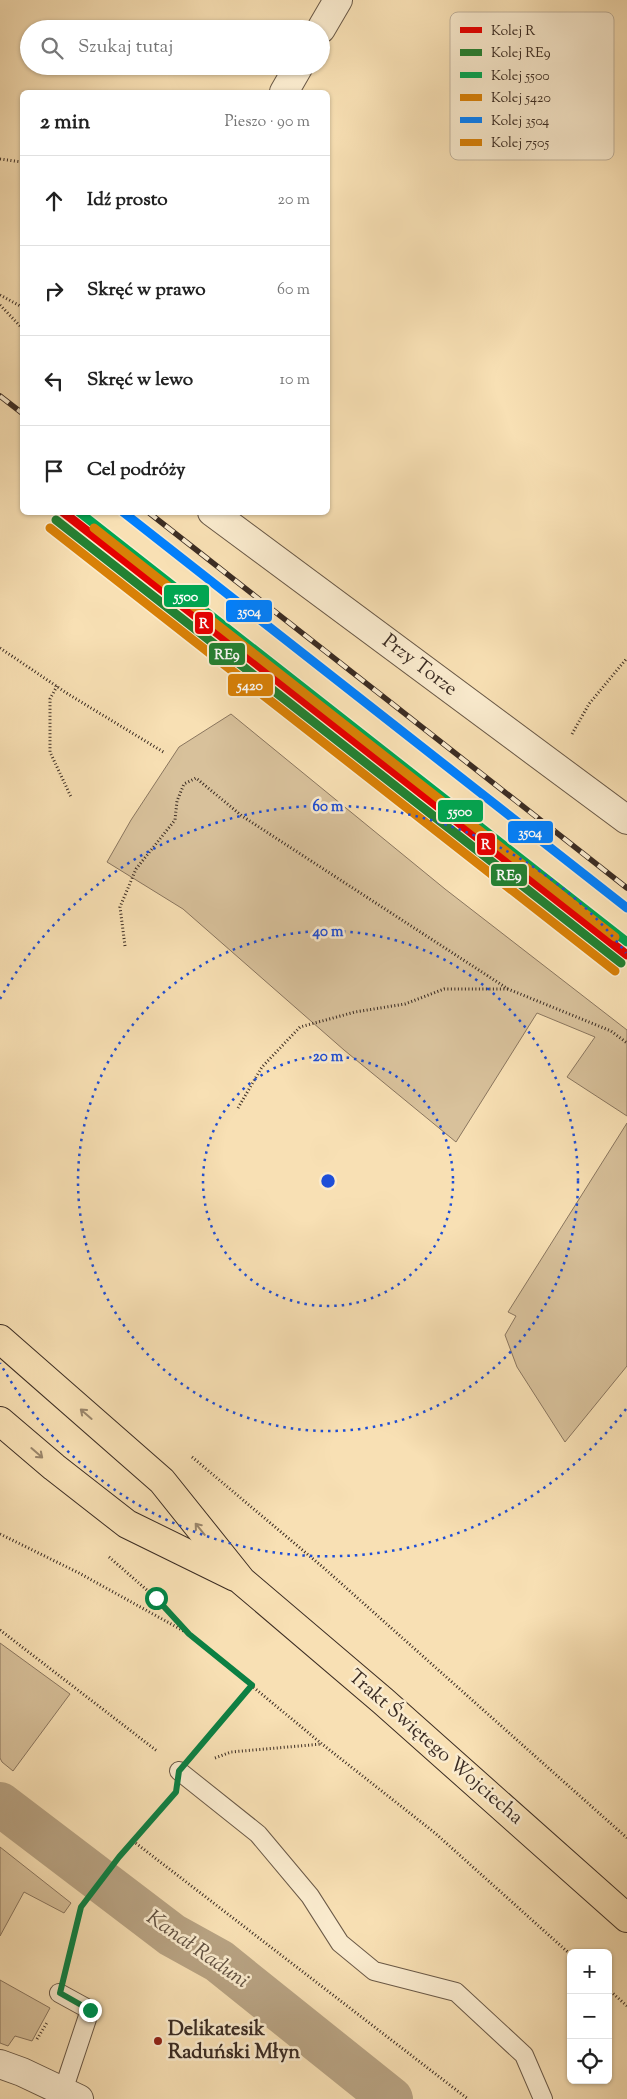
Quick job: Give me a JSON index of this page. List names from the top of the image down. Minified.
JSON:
{"streets":{"main road":["Trakt Świętego Wojciecha"],"street":["Przy Torze"]},"water":["Kanał Raduni"],"places":["Delikatesik Raduński Młyn"],"lines":["rail line R","rail line 5500","rail line 3504","rail line RE9","rail line 5420","rail line 7505"],"legend":["Kolej R","Kolej RE9","Kolej 5500","Kolej 5420","Kolej 3504","Kolej 7505"],"page":{"search":"Szukaj tutaj","heading":["2 min","Pieszo · 90 m"],"list":[["Idź prosto","20 m"],["Skręć w prawo","60 m"],["Skręć w lewo","10 m"],"Cel podróży"],"map_buttons":["+","−"]},"rings":["60 m","40 m","20 m"]}
